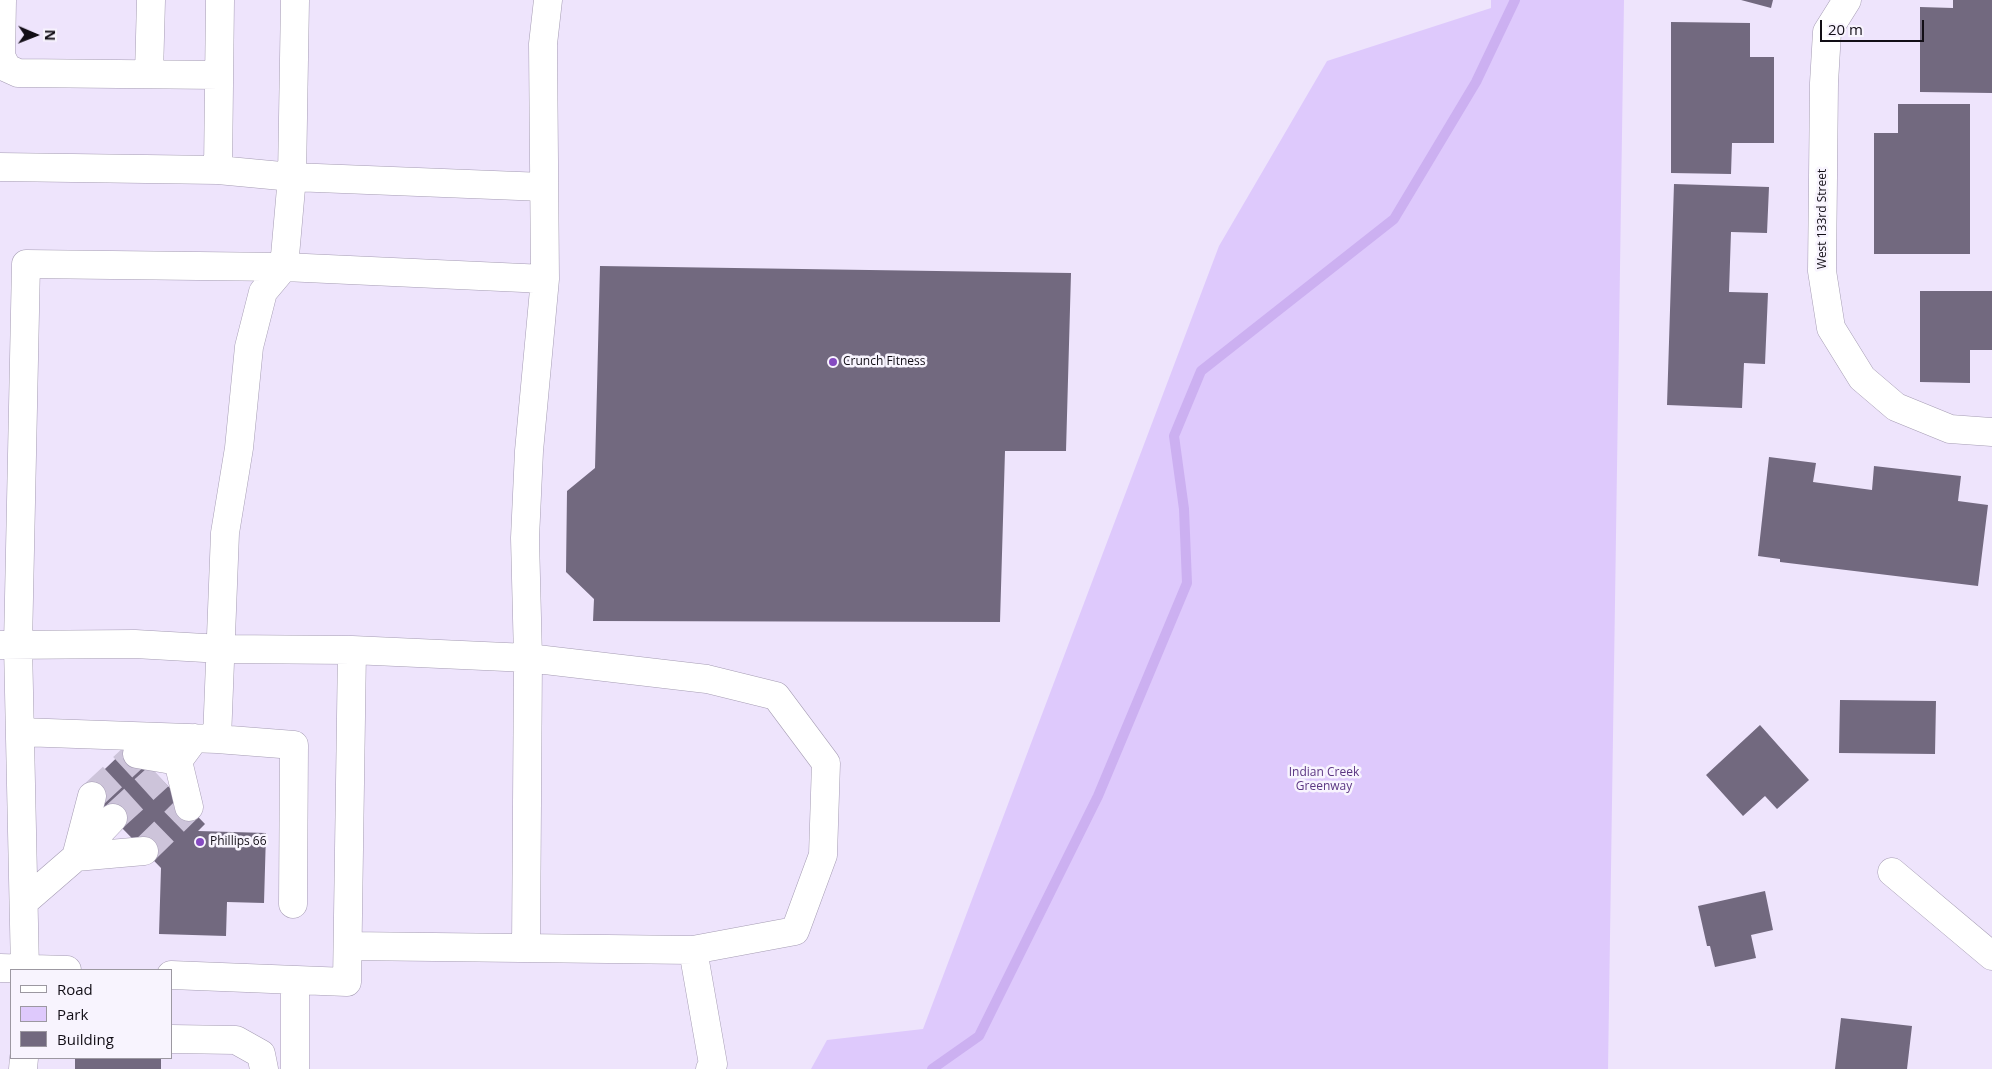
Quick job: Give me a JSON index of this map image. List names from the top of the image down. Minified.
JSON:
{"streets":{"street":["West 133rd Street"]},"parks":["Indian Creek Greenway"],"places":["Crunch Fitness","Phillips 66"],"legend":["Road","Park","Building"],"scale_bar":"20 m","north":"right"}
